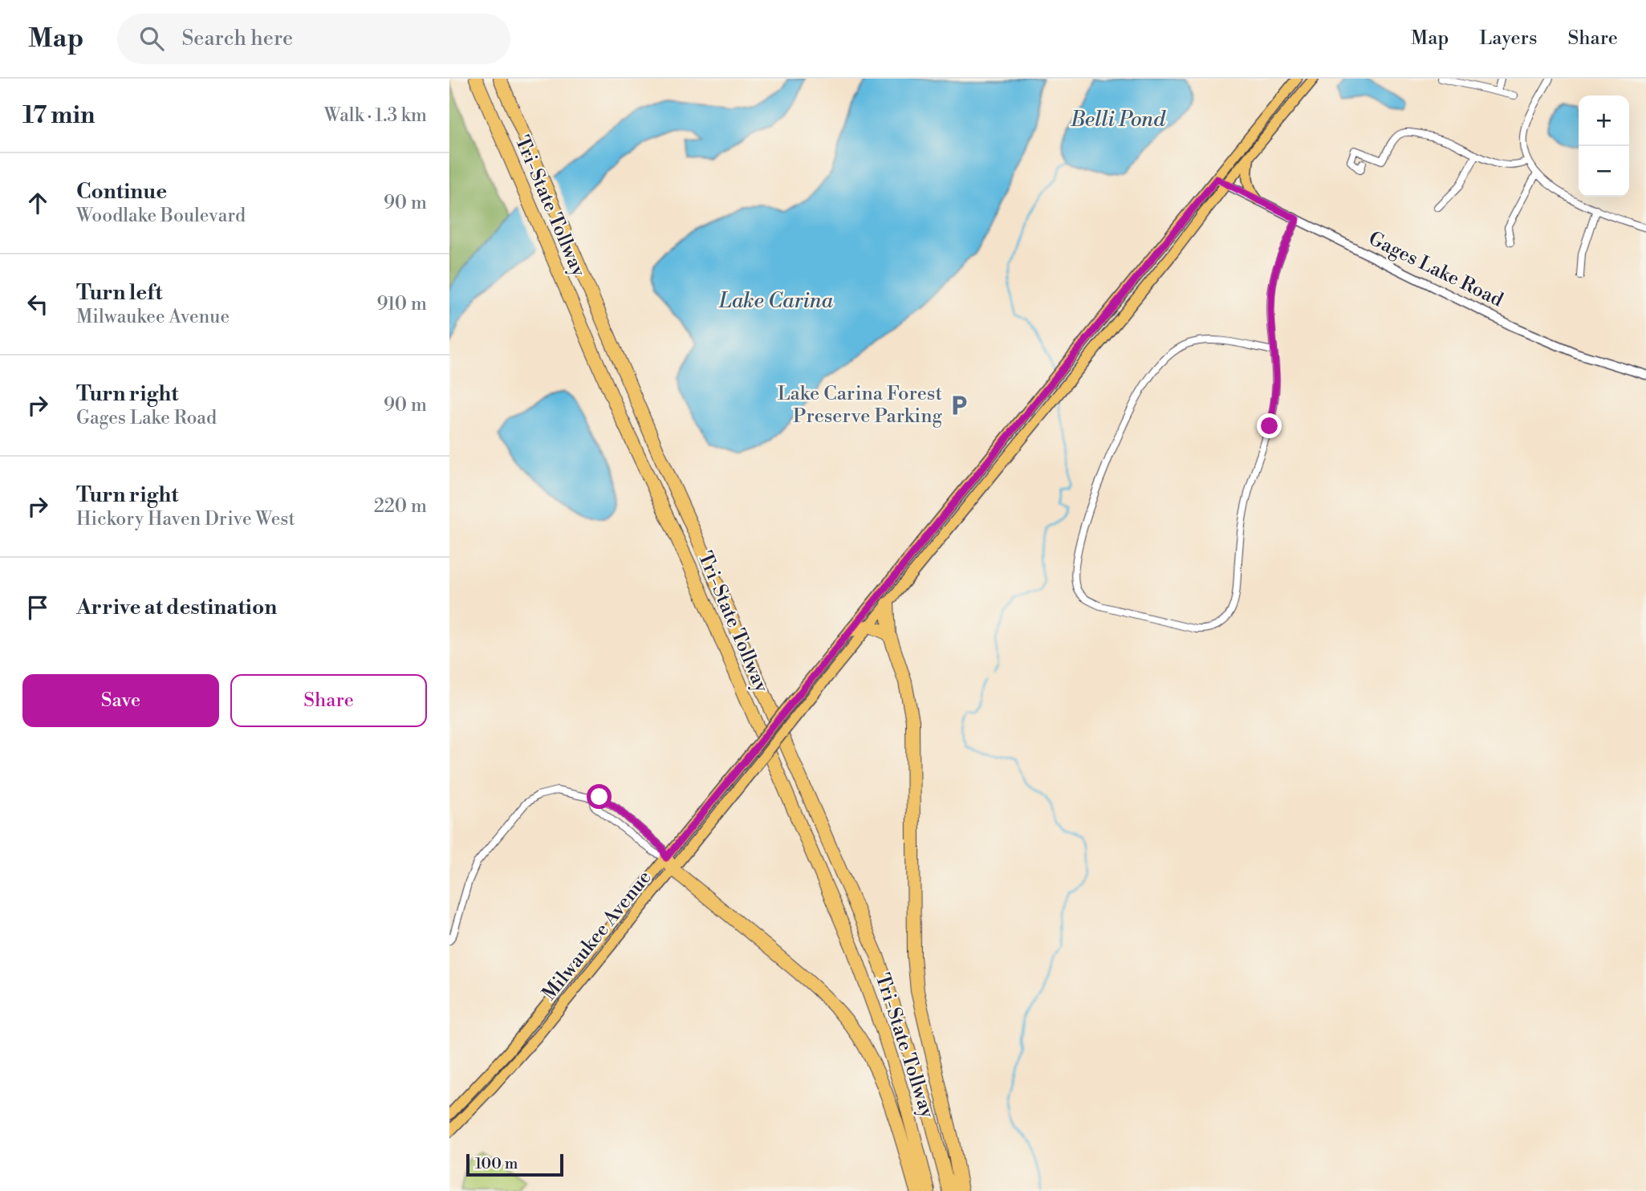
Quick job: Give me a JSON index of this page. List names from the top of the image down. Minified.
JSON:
{"streets":{"highway":["Tri-State Tollway"],"main road":["Milwaukee Avenue"],"street":["Gages Lake Road"]},"crossings":[["Gages Lake Road","Milwaukee Avenue"]],"water":["Belli Pond","Lake Carina"],"places":{"parking":["Lake Carina Forest Preserve Parking"]},"scale_bar":"100 m","page":{"header":"Map","search":"Search here","nav":["Map","Layers","Share"],"heading":["17 min","Walk · 1.3 km"],"map_buttons":["+","−"],"list":[["Continue","Woodlake Boulevard","90 m"],["Turn left","Milwaukee Avenue","910 m"],["Turn right","Gages Lake Road","90 m"],["Turn right","Hickory Haven Drive West","220 m"],"Arrive at destination"],"buttons":["Save","Share"],"scale":"100 m"}}
